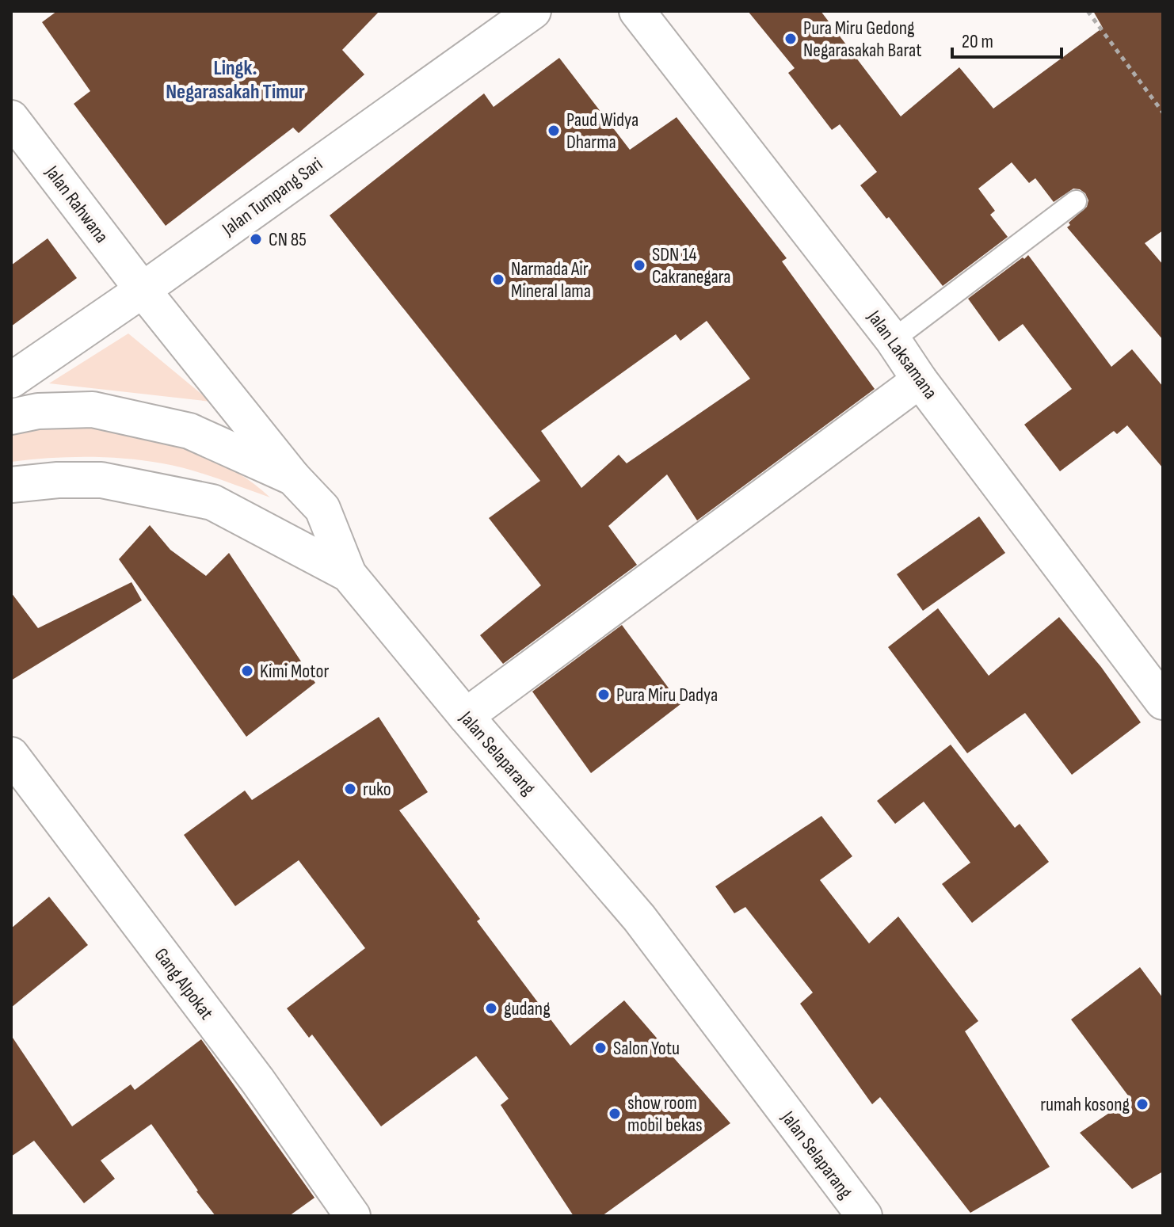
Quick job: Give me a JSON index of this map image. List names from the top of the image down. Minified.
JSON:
{"streets":{"main road":["Jalan Tumpang Sari","Jalan Rahwana","Jalan Laksamana","Jalan Selaparang","Gang Alpokat"]},"crossings":[["Jalan Tumpang Sari","Jalan Rahwana"]],"districts":["Lingk. Negarasakah Timur"],"places":["Pura Miru Gedong Negarasakah Barat","Paud Widya Dharma","CN 85","SDN 14 Cakranegara","Narmada Air Mineral lama","Kimi Motor","Pura Miru Dadya","ruko","gudang","Salon Yotu","rumah kosong","show room mobil bekas"],"scale_bar":"20 m"}
